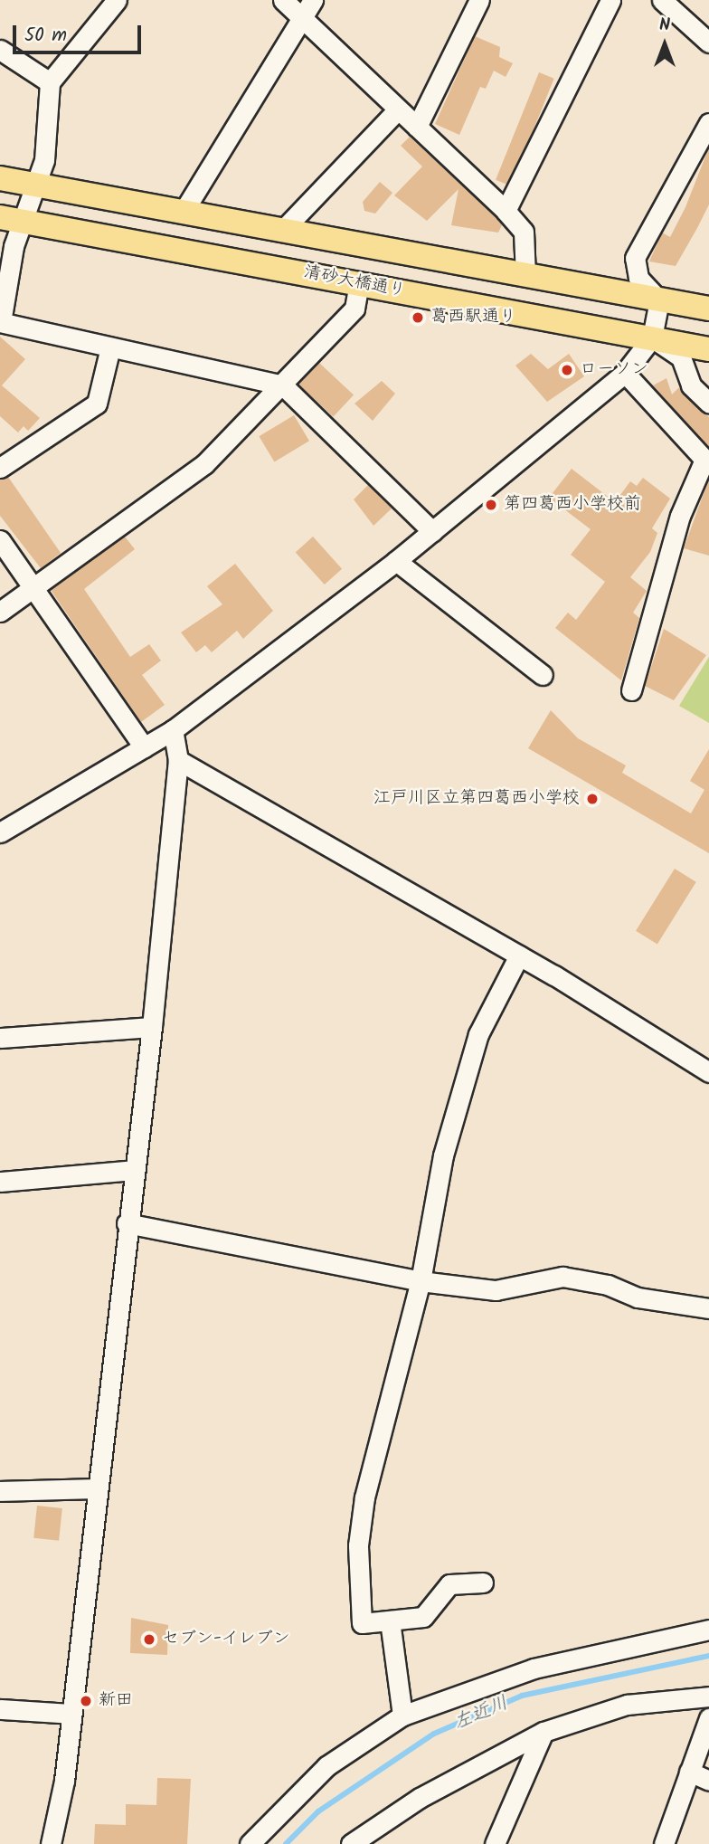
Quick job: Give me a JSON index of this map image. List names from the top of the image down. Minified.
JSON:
{"streets":{"main road":["清砂大橋通り"]},"water":["左近川"],"places":["葛西駅通り","ローソン","第四葛西小学校前","江戸川区立第四葛西小学校","セブン-イレブン","新田"],"scale_bar":"50 m","north":"top"}
